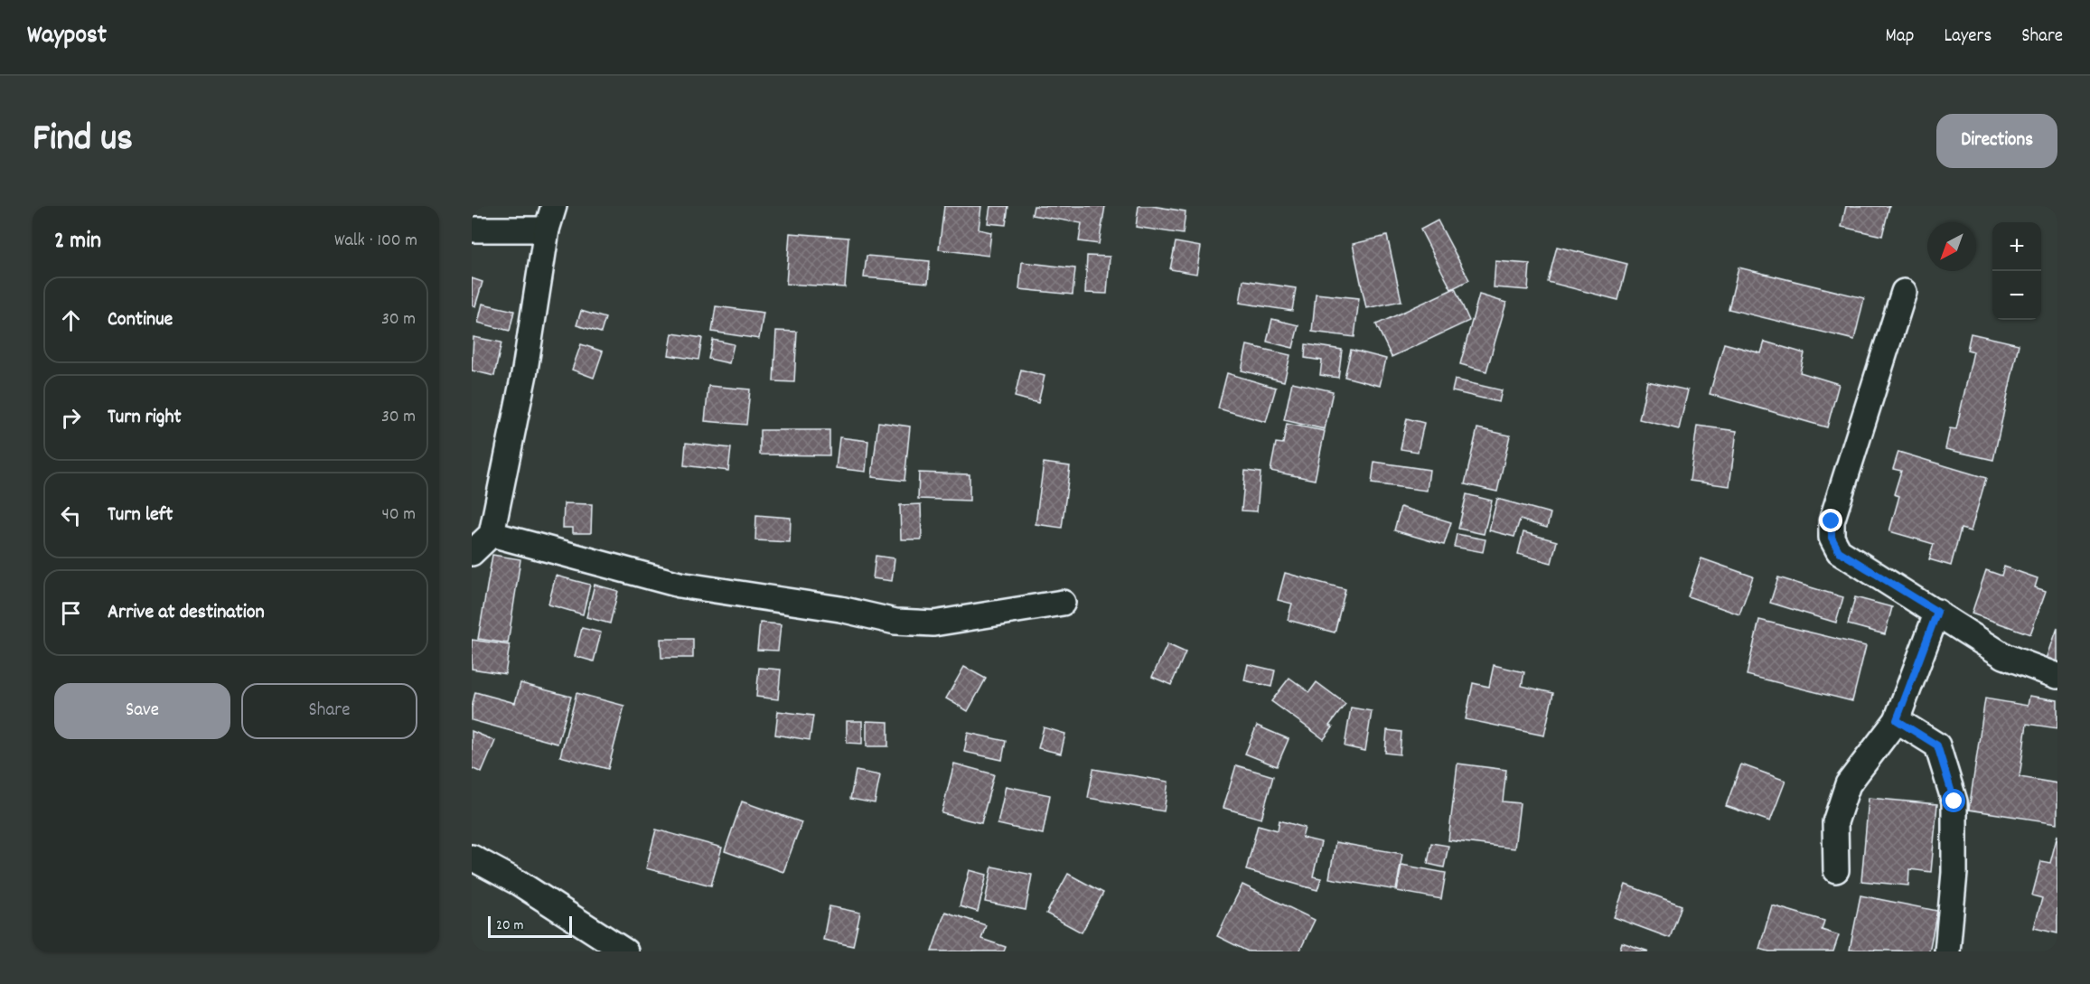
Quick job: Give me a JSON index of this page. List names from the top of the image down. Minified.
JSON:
{"scale_bar":"20 m","north":"bottom left","page":{"header":"Waypost","nav":["Map","Layers","Share"],"title":"Find us","buttons":["Directions",["Save","Share"]],"heading":["2 min","Walk · 100 m"],"map_buttons":["+","−"],"list":[["Continue","30 m"],["Turn right","30 m"],["Turn left","40 m"],"Arrive at destination"],"scale":"20 m"}}
